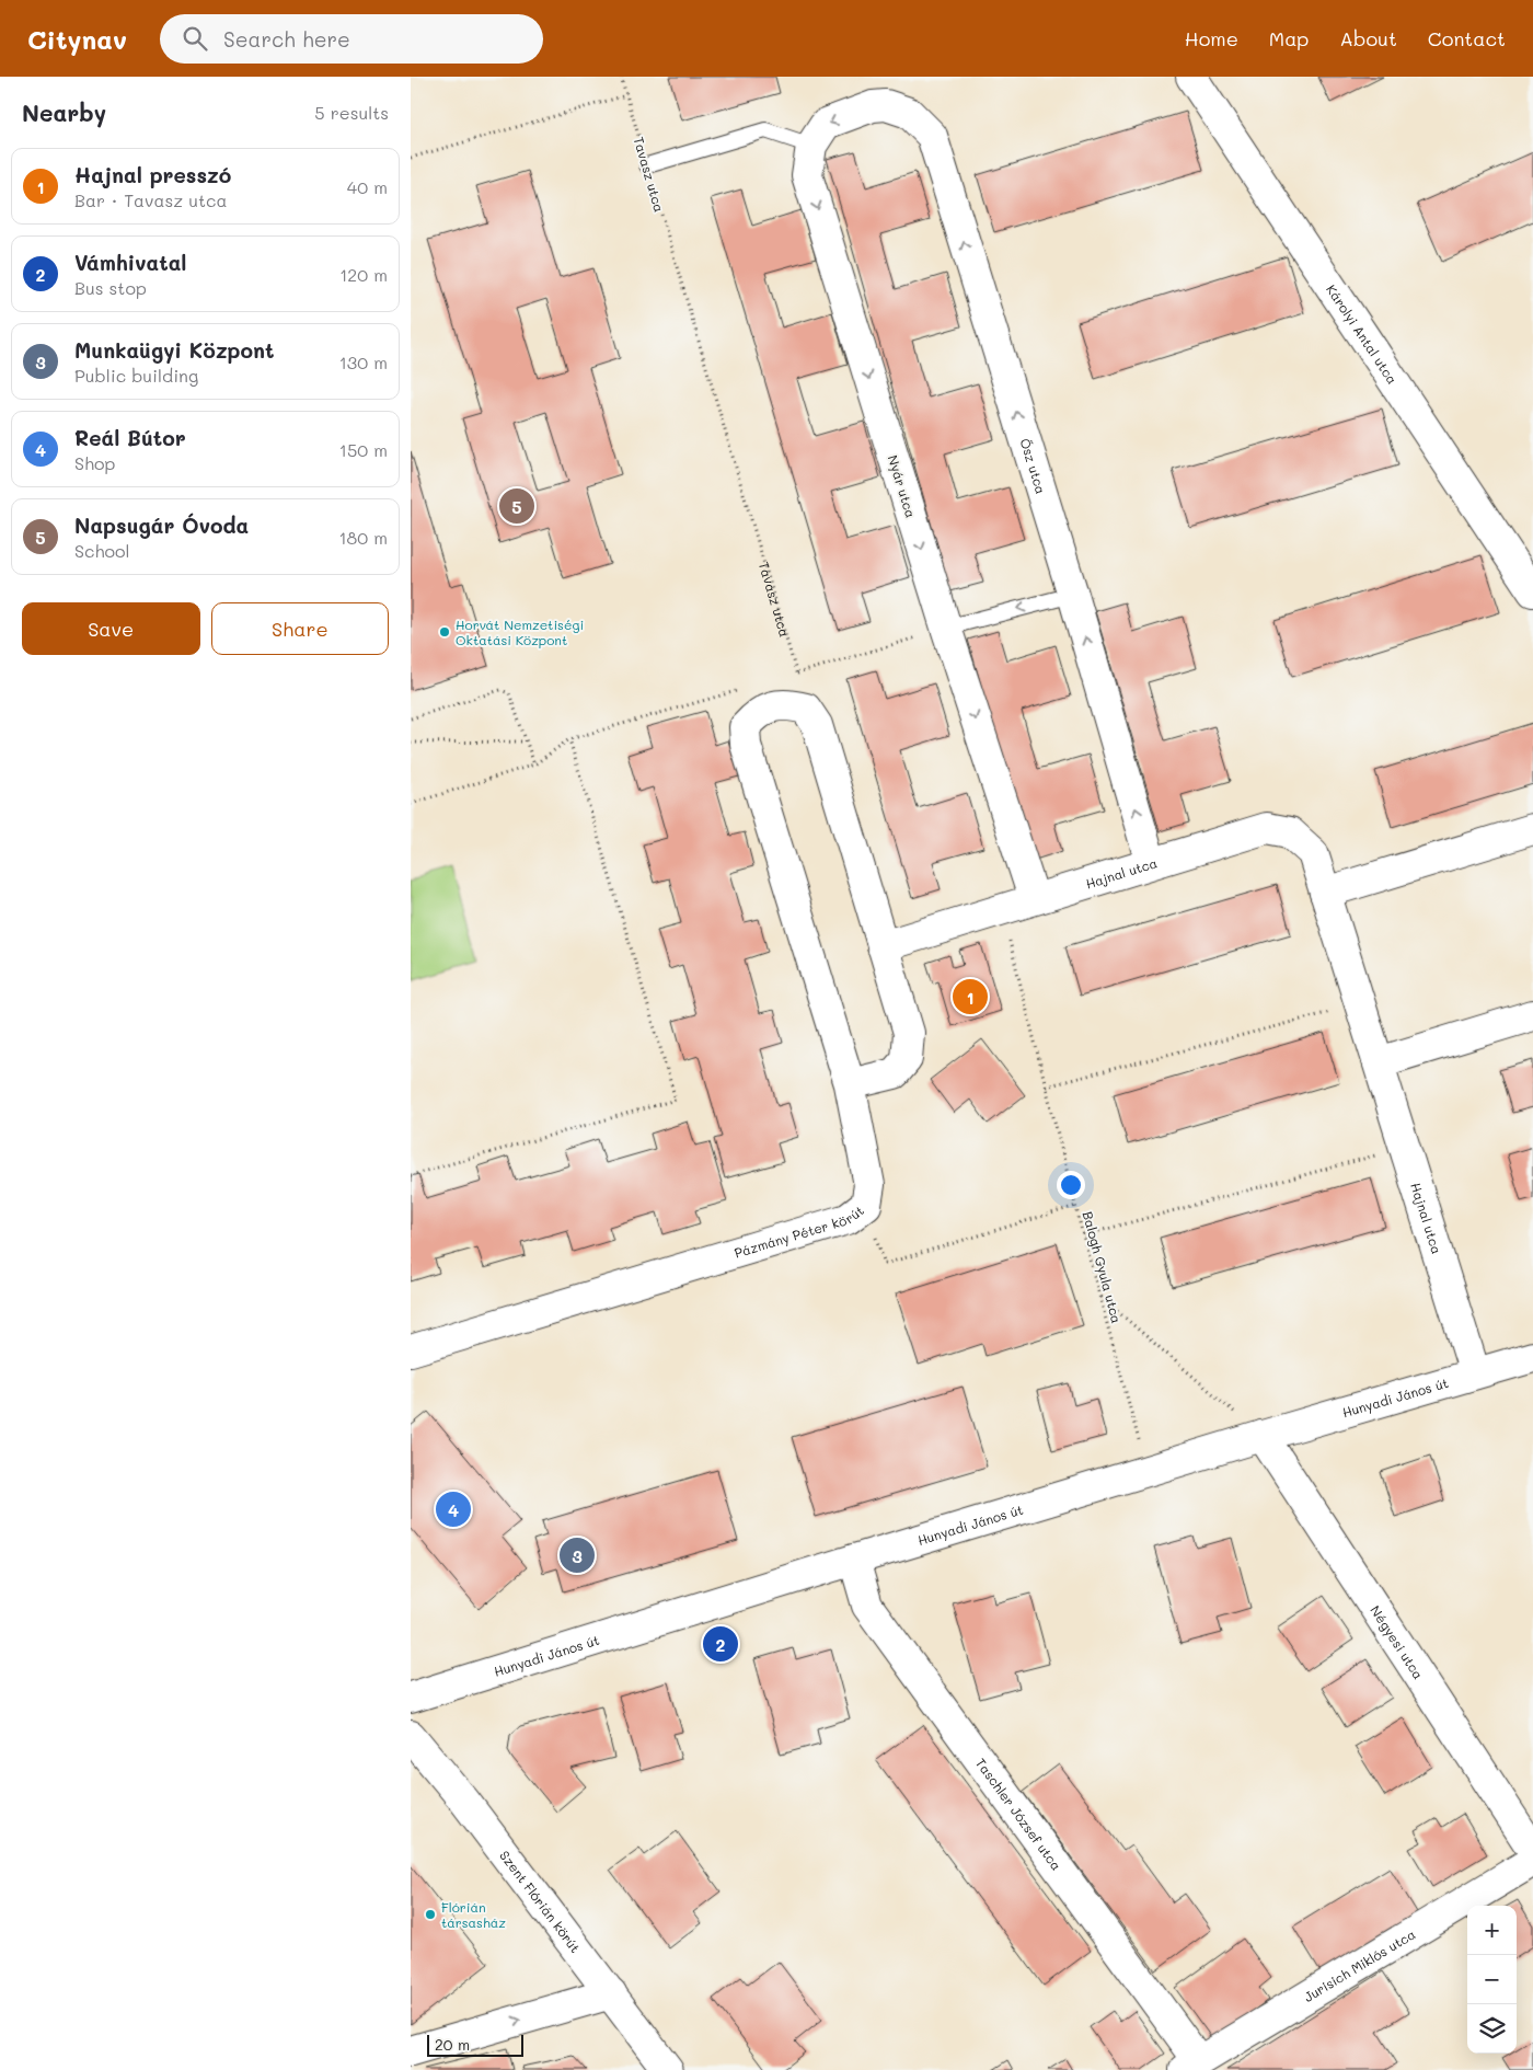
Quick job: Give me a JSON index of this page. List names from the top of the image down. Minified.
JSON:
{"streets":{"street":["Károlyi Antal utca","Ősz utca","Nyár utca","Hajnal utca","Pázmány Péter körút","Hunyadi János út","Négyesi utca","Taschler József utca","Szent Flórián körút","Jurisich Miklós utca"],"path":["Tavasz utca","Balogh Gyula utca"]},"crossings":[["Tavasz utca","Pázmány Péter körút"],["Ősz utca","Nyár utca"],["Ősz utca","Hajnal utca"],["Nyár utca","Hajnal utca"],["Hajnal utca","Balogh Gyula utca"],["Hajnal utca","Hunyadi János út"],["Balogh Gyula utca","Hunyadi János út"],["Hunyadi János út","Négyesi utca"],["Hunyadi János út","Taschler József utca"],["Taschler József utca","Jurisich Miklós utca"]],"one_way":["Ősz utca","Nyár utca"],"places":["Horvát Nemzetiségi Oktatási Központ","Flórián társasház"],"scale_bar":"20 m","page":{"header":"Citynav","search":"Search here","nav":["Home","Map","About","Contact"],"heading":["Nearby","5 results"],"list":[{"mark":"1","name":"Hajnal presszó","note":"Bar · Tavasz utca","value":"40 m"},{"mark":"2","name":"Vámhivatal","note":"Bus stop","value":"120 m"},{"mark":"3","name":"Munkaügyi Központ","note":"Public building","value":"130 m"},{"mark":"4","name":"Reál Bútor","note":"Shop","value":"150 m"},{"mark":"5","name":"Napsugár Óvoda","note":"School","value":"180 m"}],"pins":["5","1","4","3","2"],"buttons":["Save","Share"],"map_buttons":["+","−"],"scale":"20 m"}}
